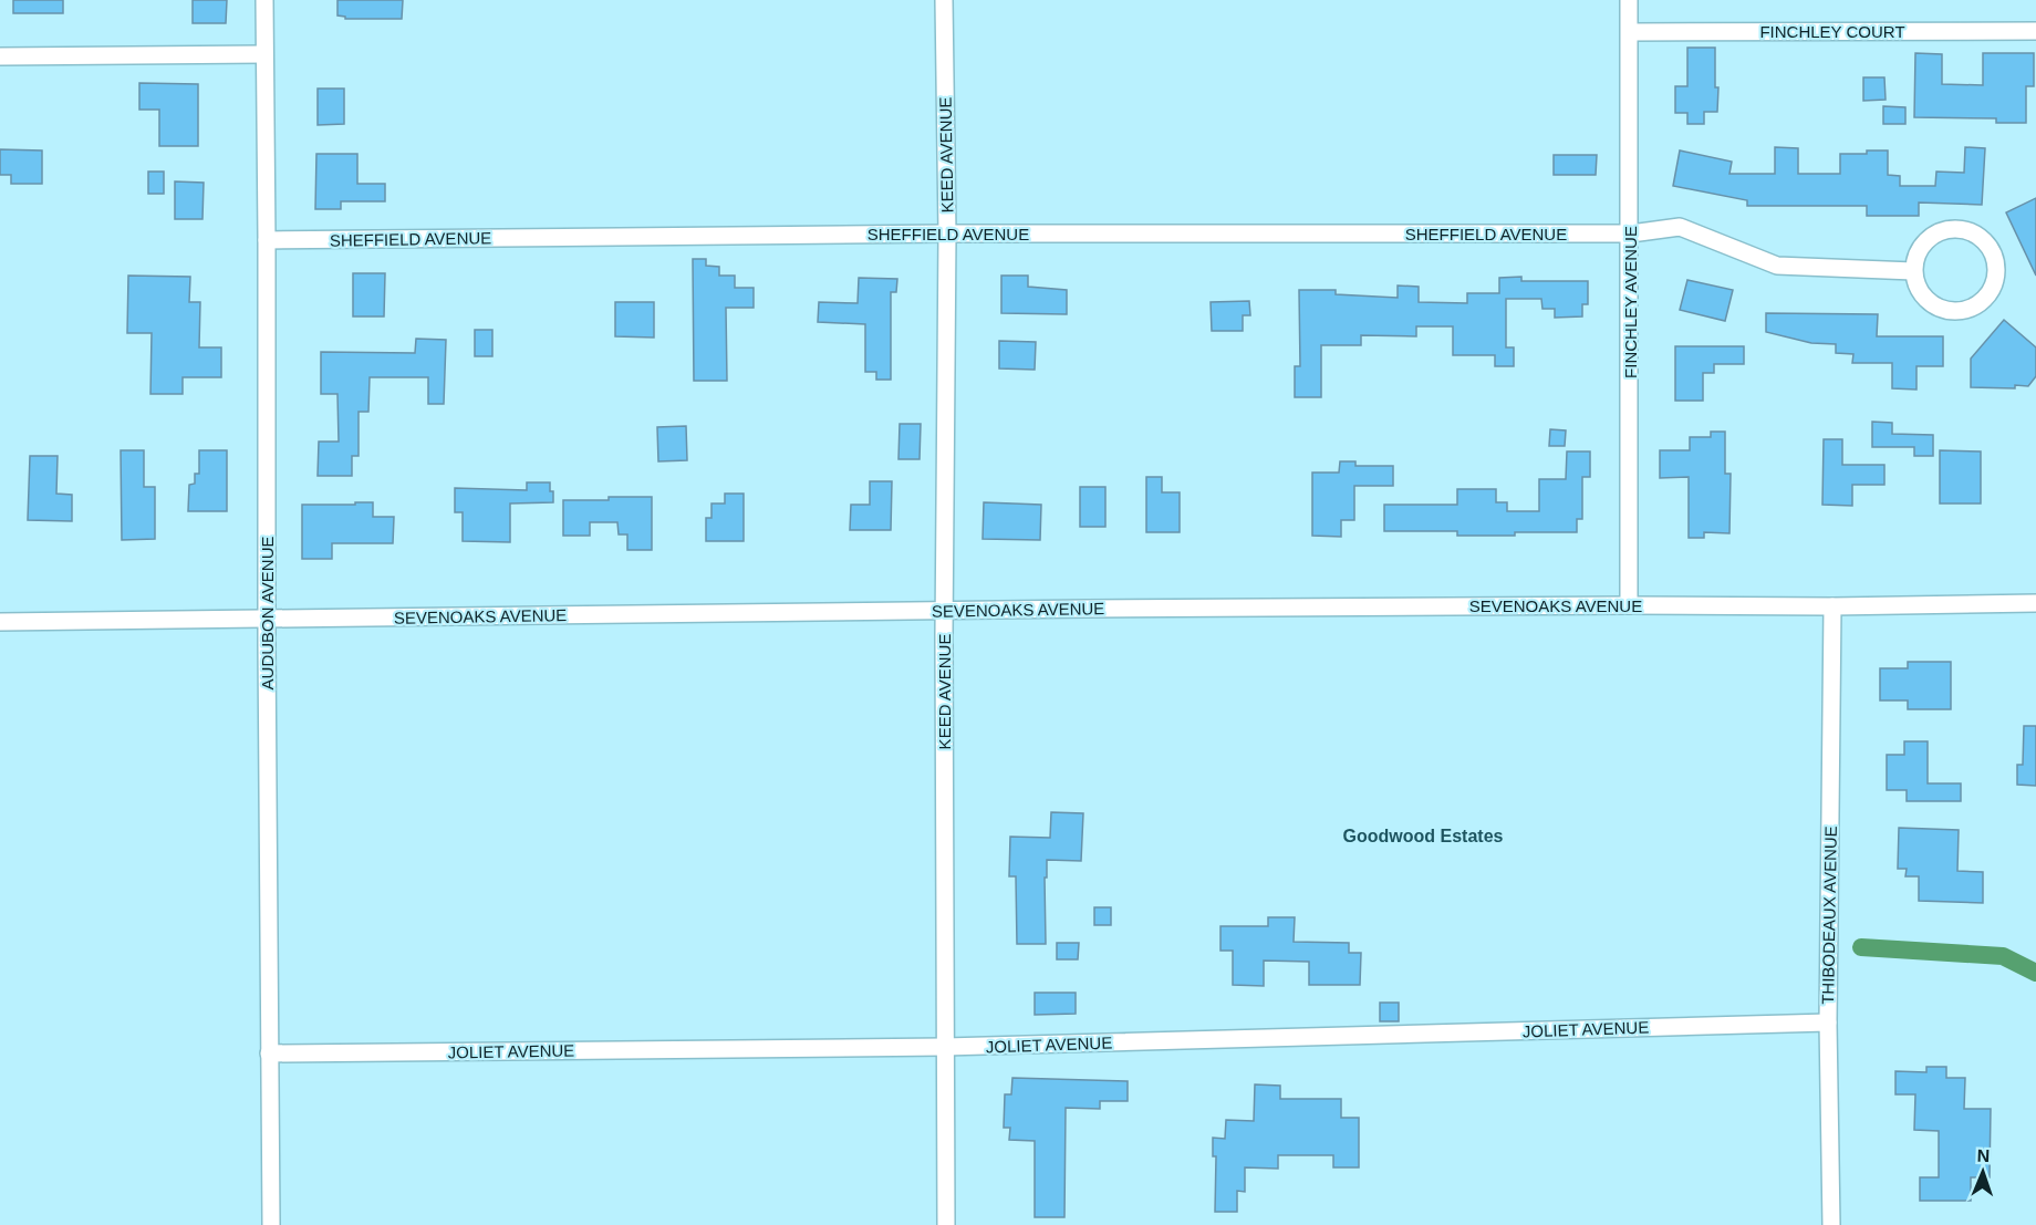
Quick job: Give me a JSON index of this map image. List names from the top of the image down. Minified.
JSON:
{"streets":{"street":["FINCHLEY COURT","KEED AVENUE","SHEFFIELD AVENUE","FINCHLEY AVENUE","SEVENOAKS AVENUE","AUDUBON AVENUE","THIBODEAUX AVENUE","JOLIET AVENUE"]},"crossings":[["FINCHLEY COURT","FINCHLEY AVENUE"],["KEED AVENUE","SHEFFIELD AVENUE"],["KEED AVENUE","SEVENOAKS AVENUE"],["KEED AVENUE","JOLIET AVENUE"],["SHEFFIELD AVENUE","FINCHLEY AVENUE"],["SHEFFIELD AVENUE","AUDUBON AVENUE"],["FINCHLEY AVENUE","SEVENOAKS AVENUE"],["SEVENOAKS AVENUE","AUDUBON AVENUE"],["SEVENOAKS AVENUE","THIBODEAUX AVENUE"],["AUDUBON AVENUE","JOLIET AVENUE"],["THIBODEAUX AVENUE","JOLIET AVENUE"]],"districts":["Goodwood Estates"],"north":"top"}
